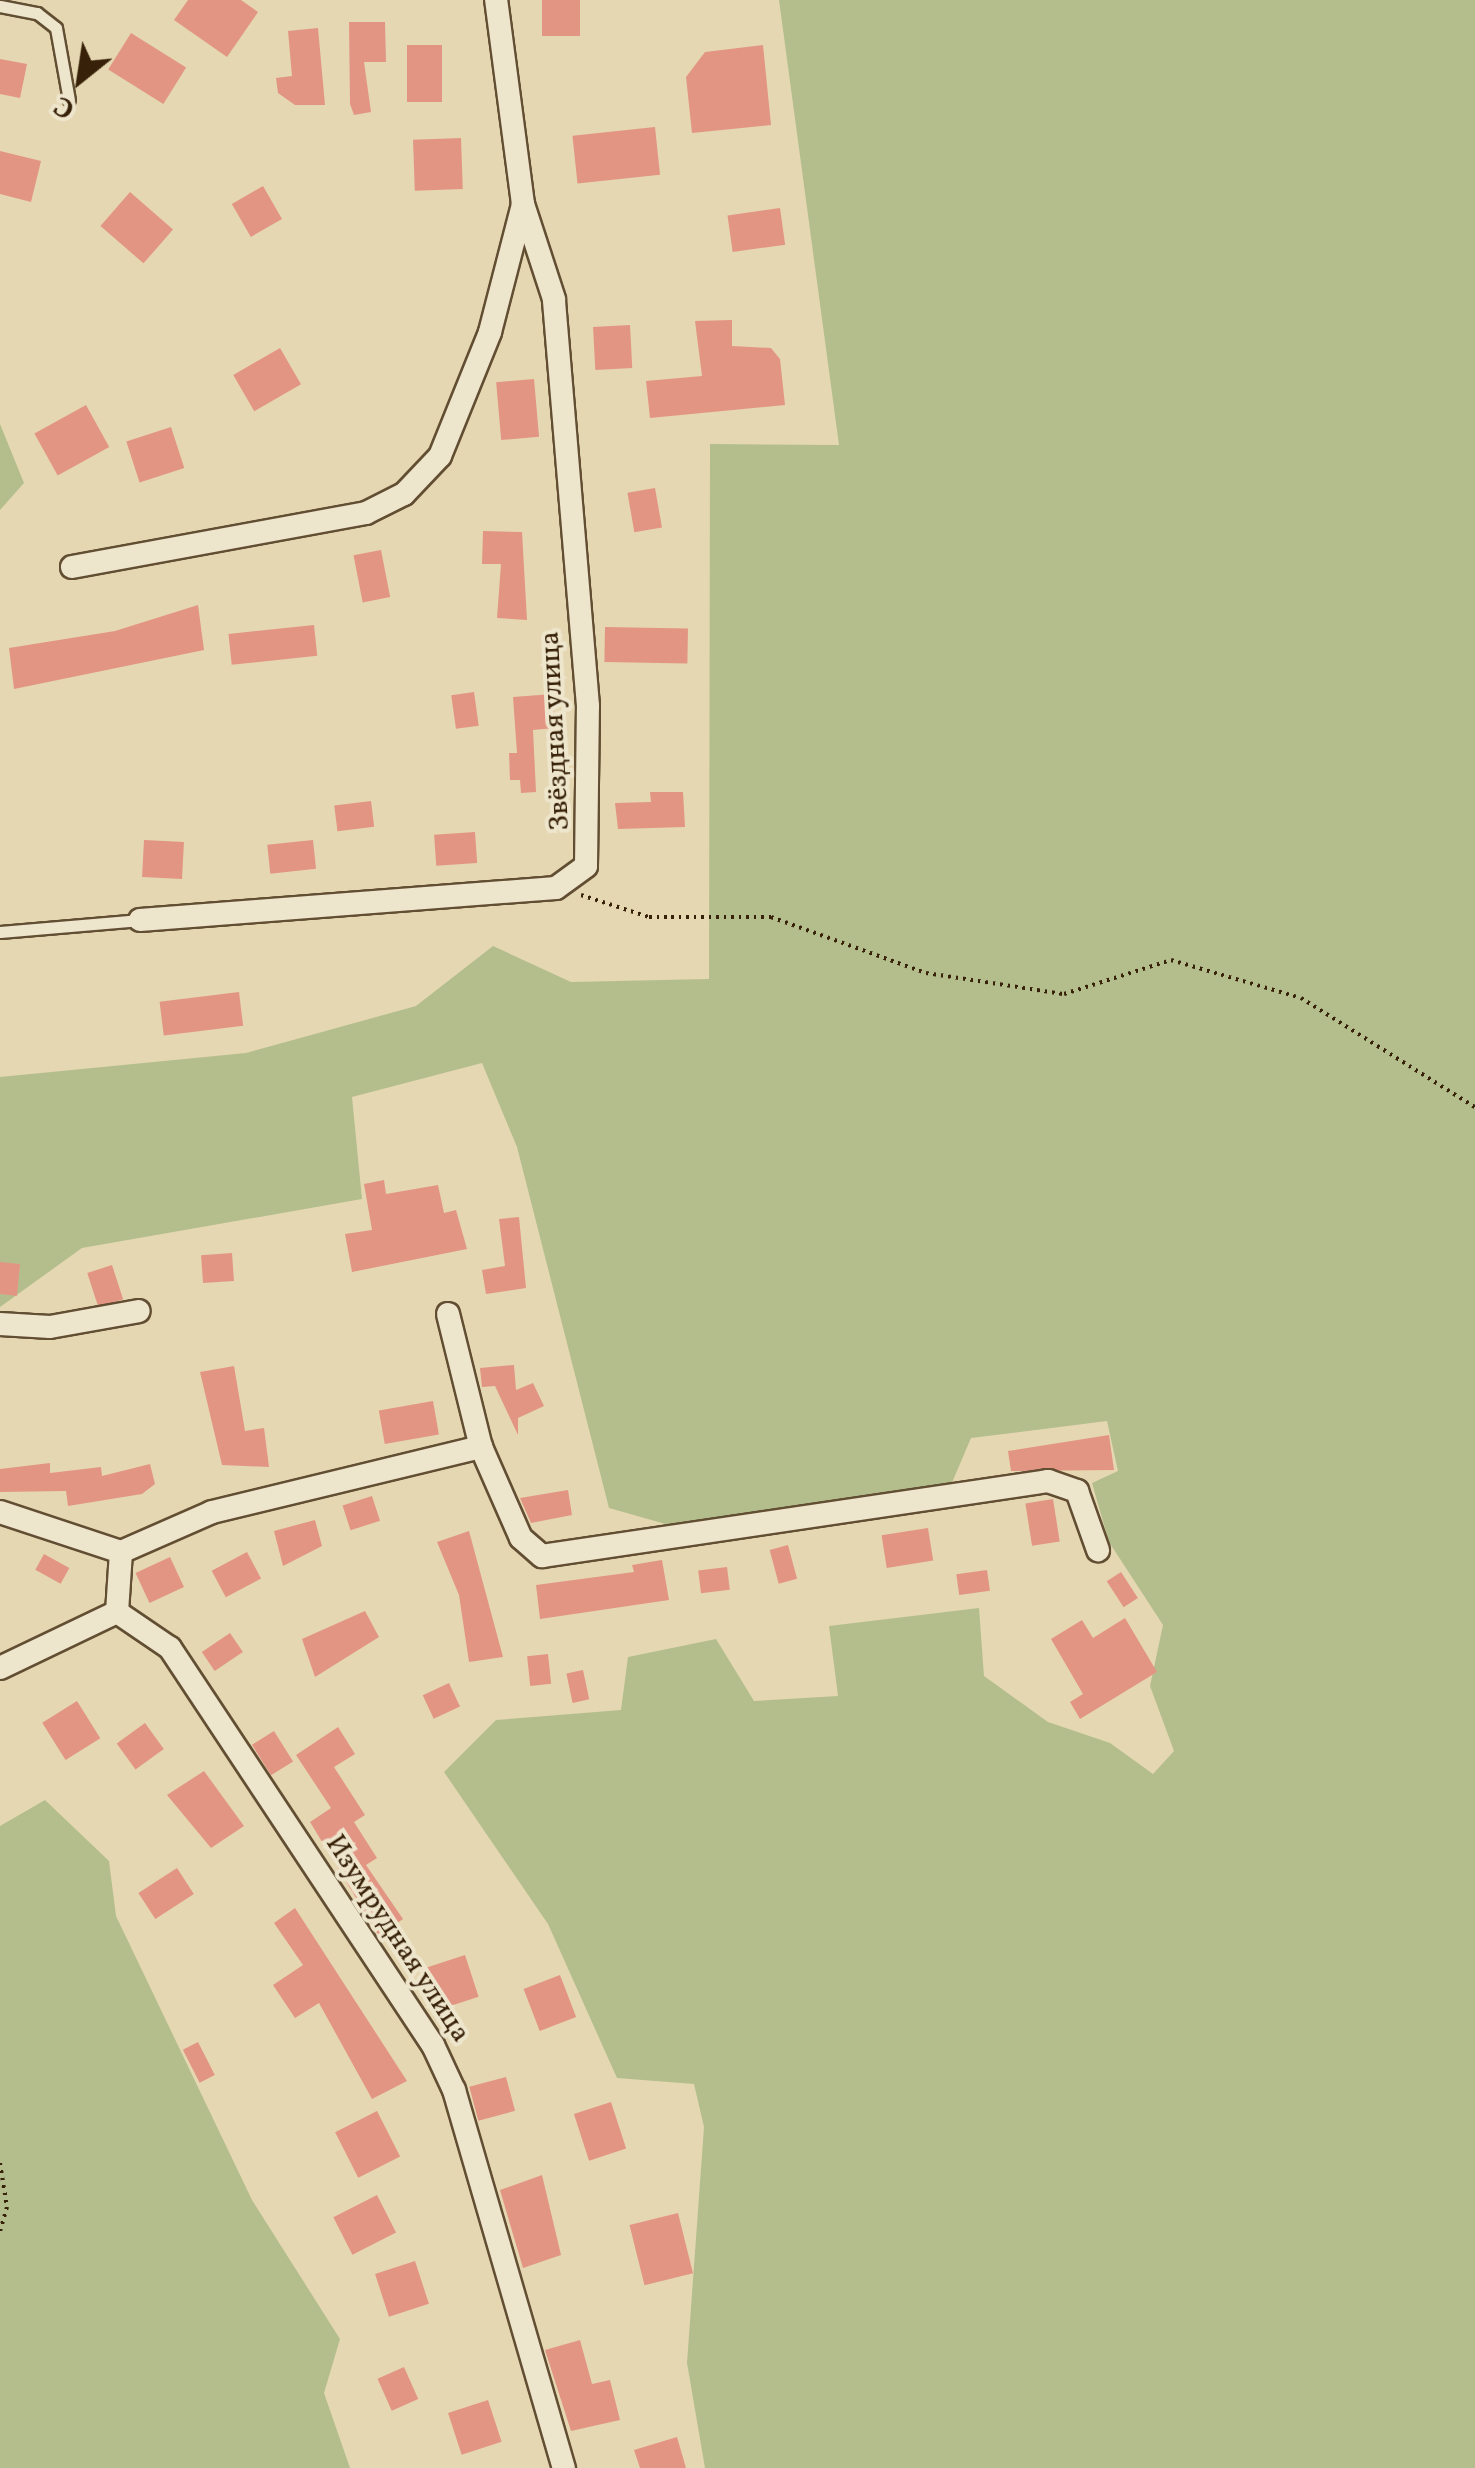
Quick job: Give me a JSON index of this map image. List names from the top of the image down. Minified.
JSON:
{"streets":{"street":["Звёздная улица","Изумрудная улица"]},"north":"bottom left"}
